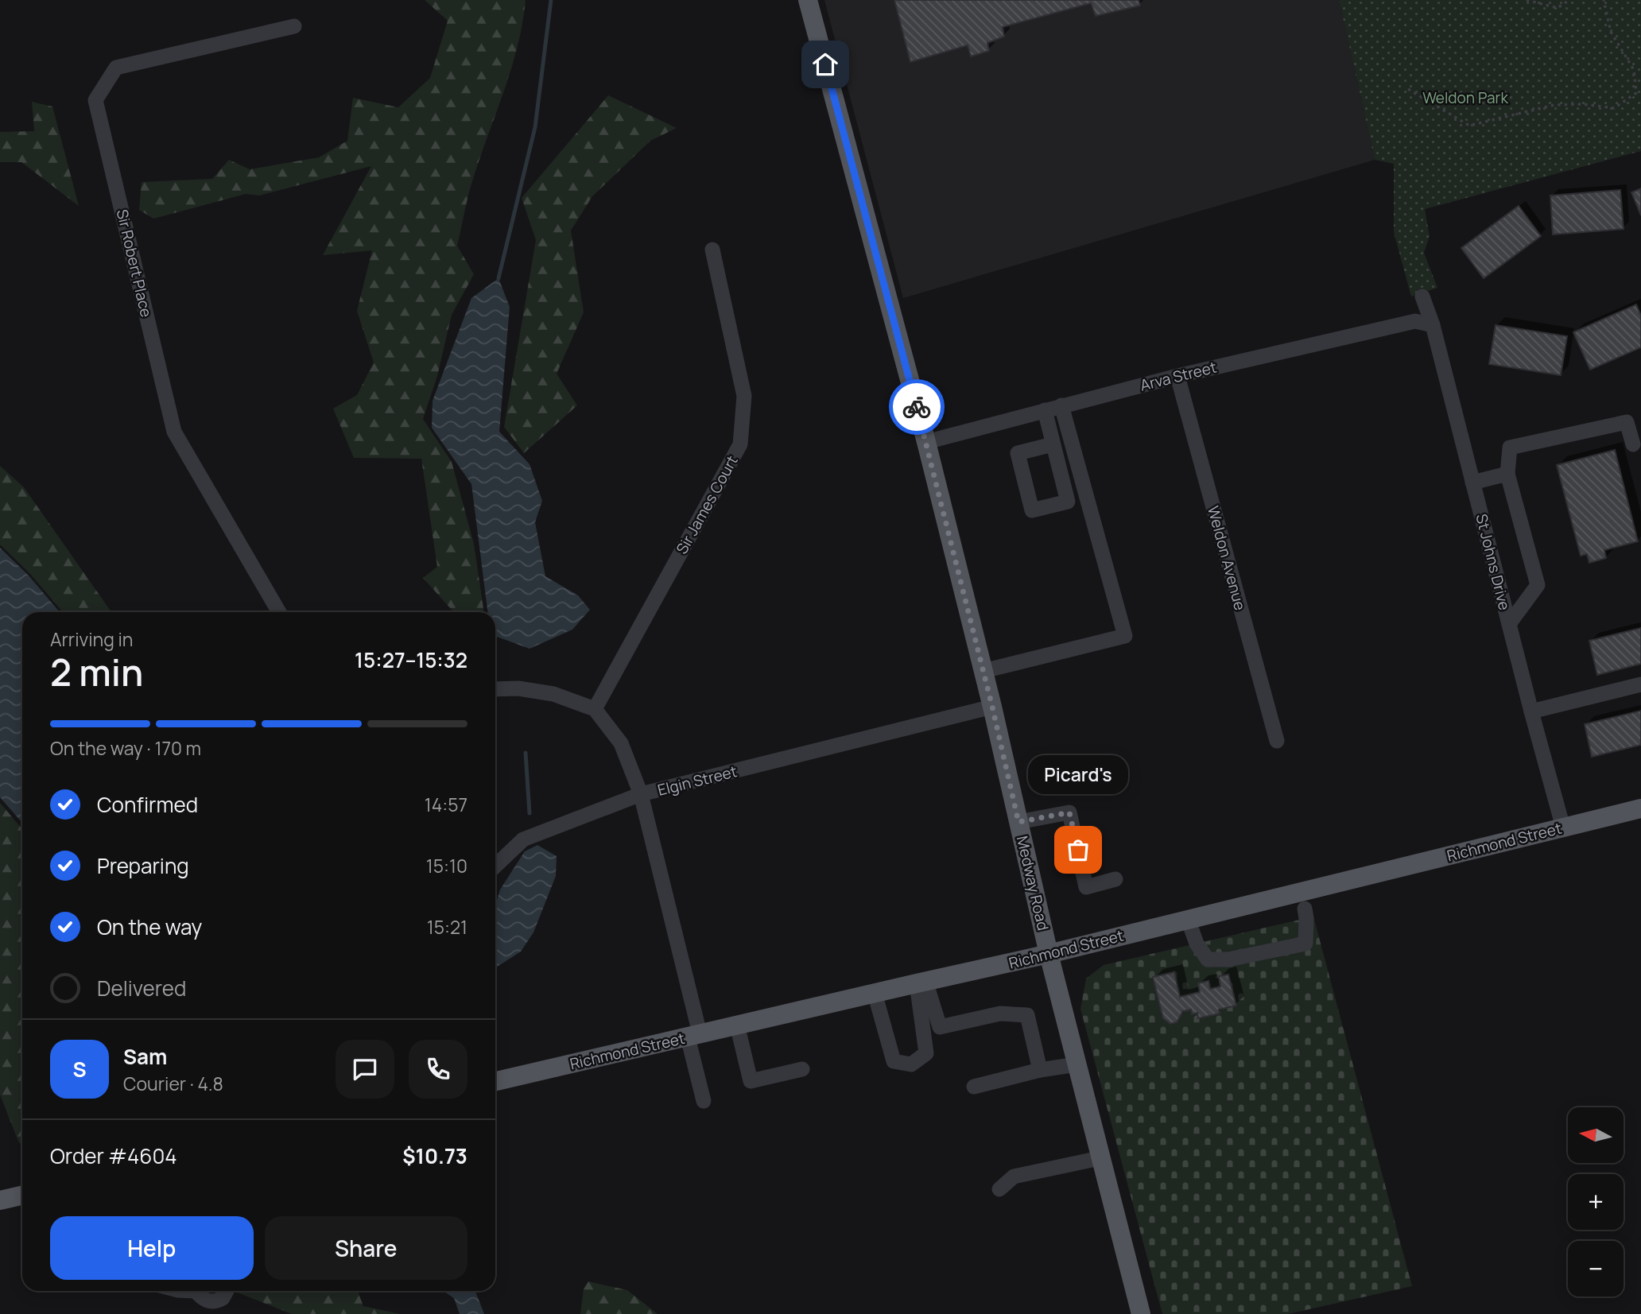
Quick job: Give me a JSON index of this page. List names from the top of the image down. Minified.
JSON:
{"streets":{"main road":["Richmond Street","Medway Road"],"street":["Sir Robert Place","Arva Street","Sir James Court","Weldon Avenue","St Johns Drive","Elgin Street"]},"crossings":[["Arva Street","Weldon Avenue"],["Arva Street","St Johns Drive"],["Arva Street","Medway Road"],["St Johns Drive","Richmond Street"],["Elgin Street","Richmond Street"],["Elgin Street","Medway Road"],["Richmond Street","Medway Road"]],"parks":["Weldon Park"],"places":["Picard's"],"north":"left","page":{"heading":["2 min","Arriving in","15:27–15:32"],"panel":["Sam","Courier · 4.8","Order #4604","$10.73"],"bar":"On the way · 170 m","bubble":"Picard's","list":[["Confirmed","14:57"],["Preparing","15:10"],["On the way","15:21"],"Delivered"],"round":"S","map_buttons":["+","−"],"buttons":["Help","Share"]}}
